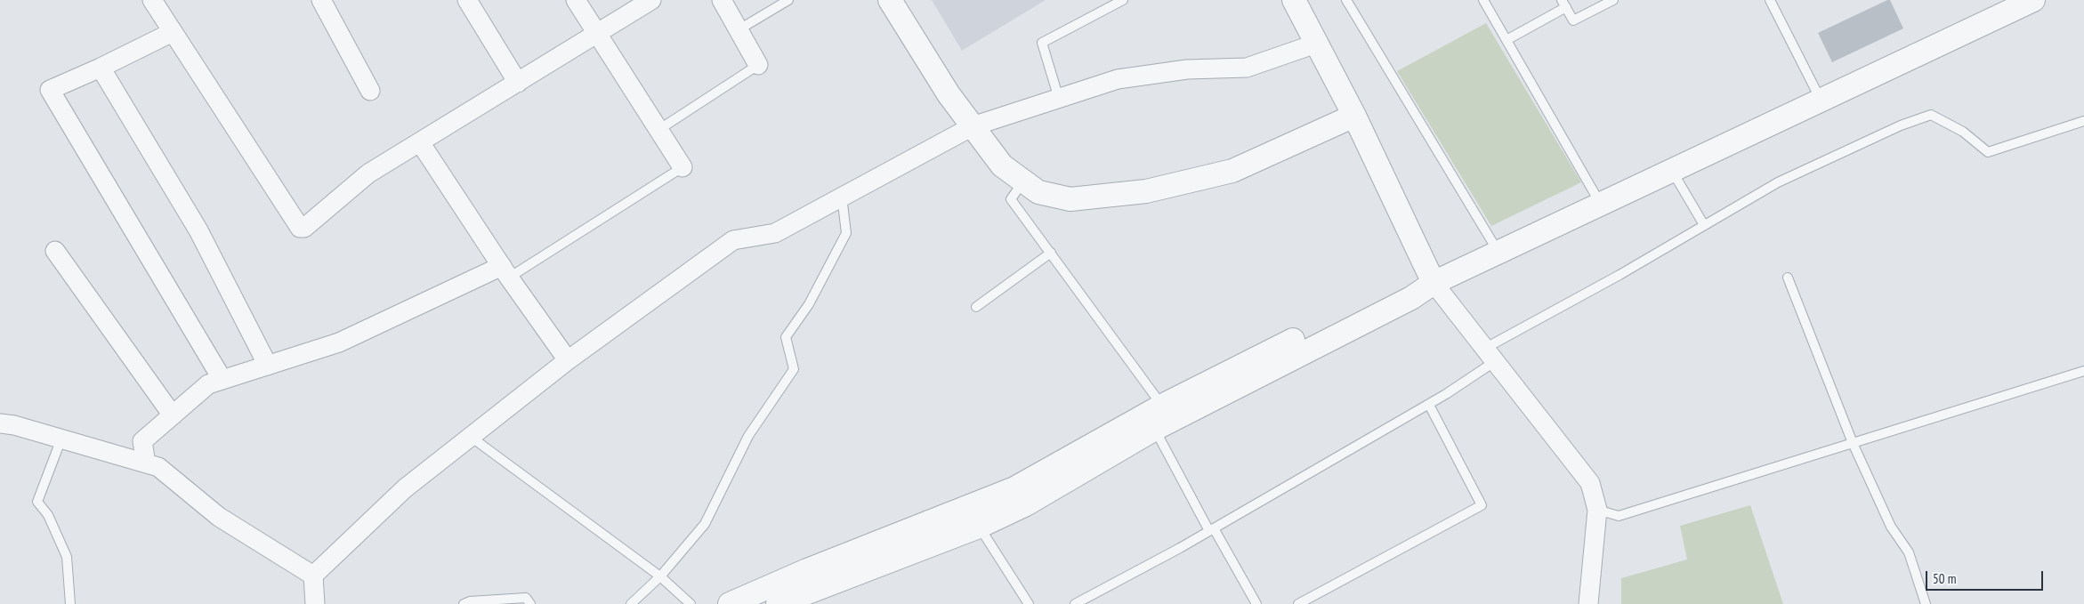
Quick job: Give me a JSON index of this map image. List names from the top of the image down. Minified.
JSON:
{"scale_bar":"50 m"}
